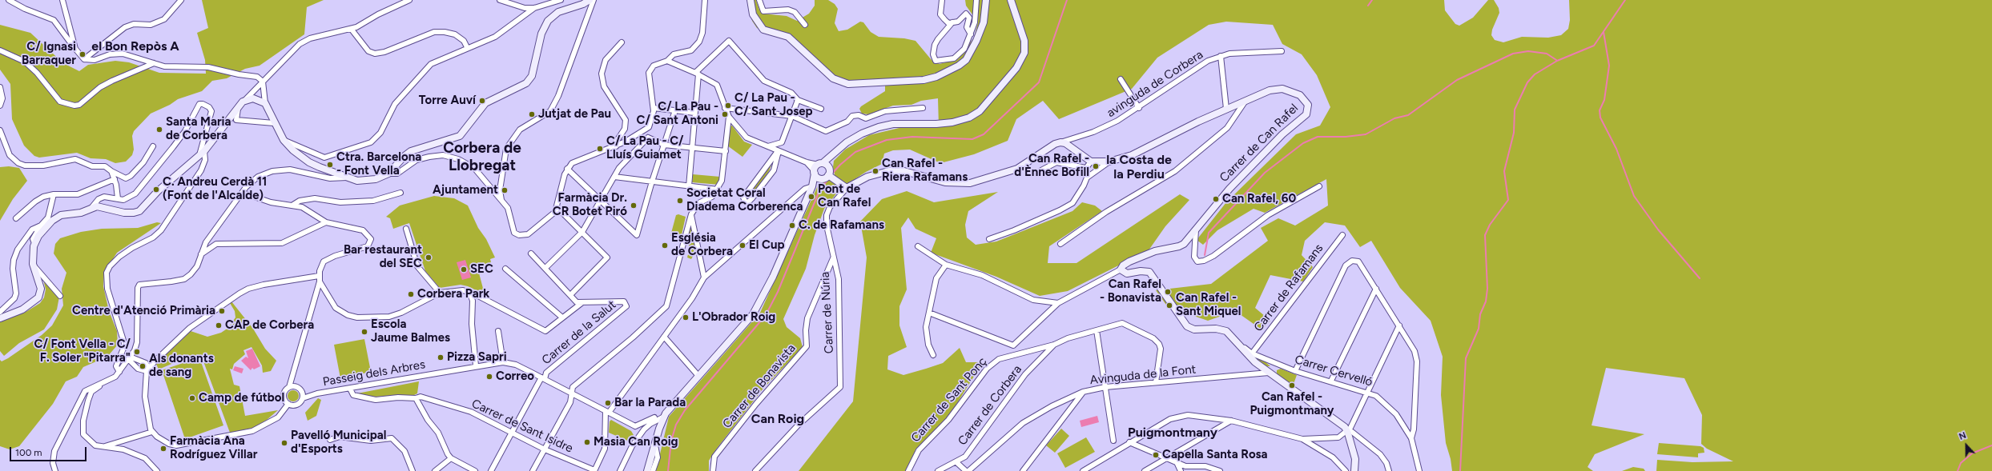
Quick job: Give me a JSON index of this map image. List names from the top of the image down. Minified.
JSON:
{"streets":{"street":["avinguda de Corbera","Carrer de Can Rafel","Carrer de Rafamans","Carrer de Núria","Carrer de la Salut","Carrer Cervelló","Passeig dels Arbres","Avinguda de la Font","Carrer de Bonavista","Carrer de Sant Ponç","Carrer de Corbera","Carrer de Sant Isidre"]},"crossings":[["Carrer de Rafamans","Carrer Cervelló"],["Carrer de Núria","Carrer de Bonavista"],["Carrer de la Salut","Passeig dels Arbres"],["Passeig dels Arbres","Carrer de Sant Isidre"],["Carrer de Sant Ponç","Carrer de Corbera"]],"districts":["el Bon Repòs A","Corbera de Llobregat","la Costa de la Perdiu","Can Roig","Puigmontmany"],"places":["C/ Ignasi Barraquer","Torre Auví","C/ La Pau - C/ Sant Josep","Jutjat de Pau","C/ La Pau - C/ Sant Antoni","Santa Maria de Corbera","C/ La Pau - C/ Lluís Guiamet","Ctra. Barcelona - Font Vella","Can Rafel - d'Ènnec Bofill","Can Rafel - Riera Rafamans","C. Andreu Cerdà 11 (Font de l'Alcalde)","Ajuntament","Pont de Can Rafel","Can Rafel, 60","Societat Coral Diadema Corberenca","Farmàcia Dr. CR Botet Piró","C. de Rafamans","Església de Corbera","El Cup","Bar restaurant del SEC","SEC","Can Rafel - Bonavista","Corbera Park","Can Rafel - Sant Miquel","Centre d'Atenció Primària","L'Obrador Roig","CAP de Corbera","Escola Jaume Balmes","C/ Font Vella - C/ F. Soler \"Pitarra\"","Pizza Sapri","Als donants de sang","Correo","Can Rafel - Puigmontmany","Camp de fútbol","Bar la Parada","Masia Can Roig","Pavelló Municipal d'Esports","Farmàcia Ana Rodríguez Villar","Capella Santa Rosa"],"scale_bar":"100 m","north":"top"}
